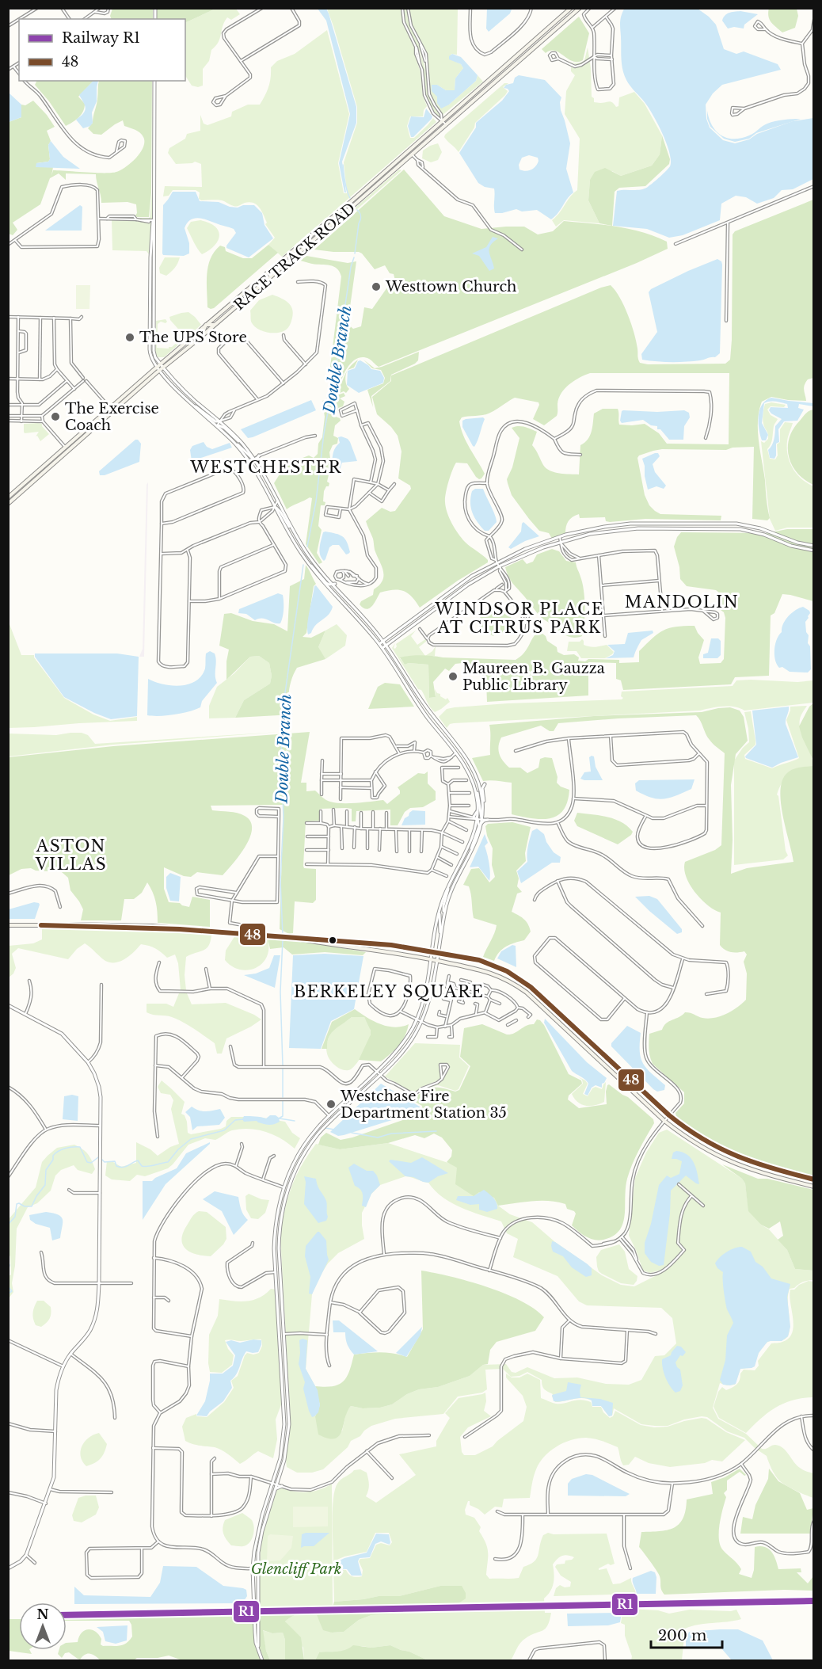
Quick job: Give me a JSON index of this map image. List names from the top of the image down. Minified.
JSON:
{"streets":{"main road":["RACE TRACK ROAD"]},"districts":["WESTCHESTER","MANDOLIN","WINDSOR PLACE AT CITRUS PARK","ASTON VILLAS","BERKELEY SQUARE"],"water":["Double Branch"],"parks":["Glencliff Park"],"places":["Westtown Church","The UPS Store","The Exercise Coach","Maureen B. Gauzza Public Library","Westchase Fire Department Station 35"],"lines":["transit line 48","rail line R1"],"legend":["Railway R1","48"],"scale_bar":"200 m","north":"top"}
